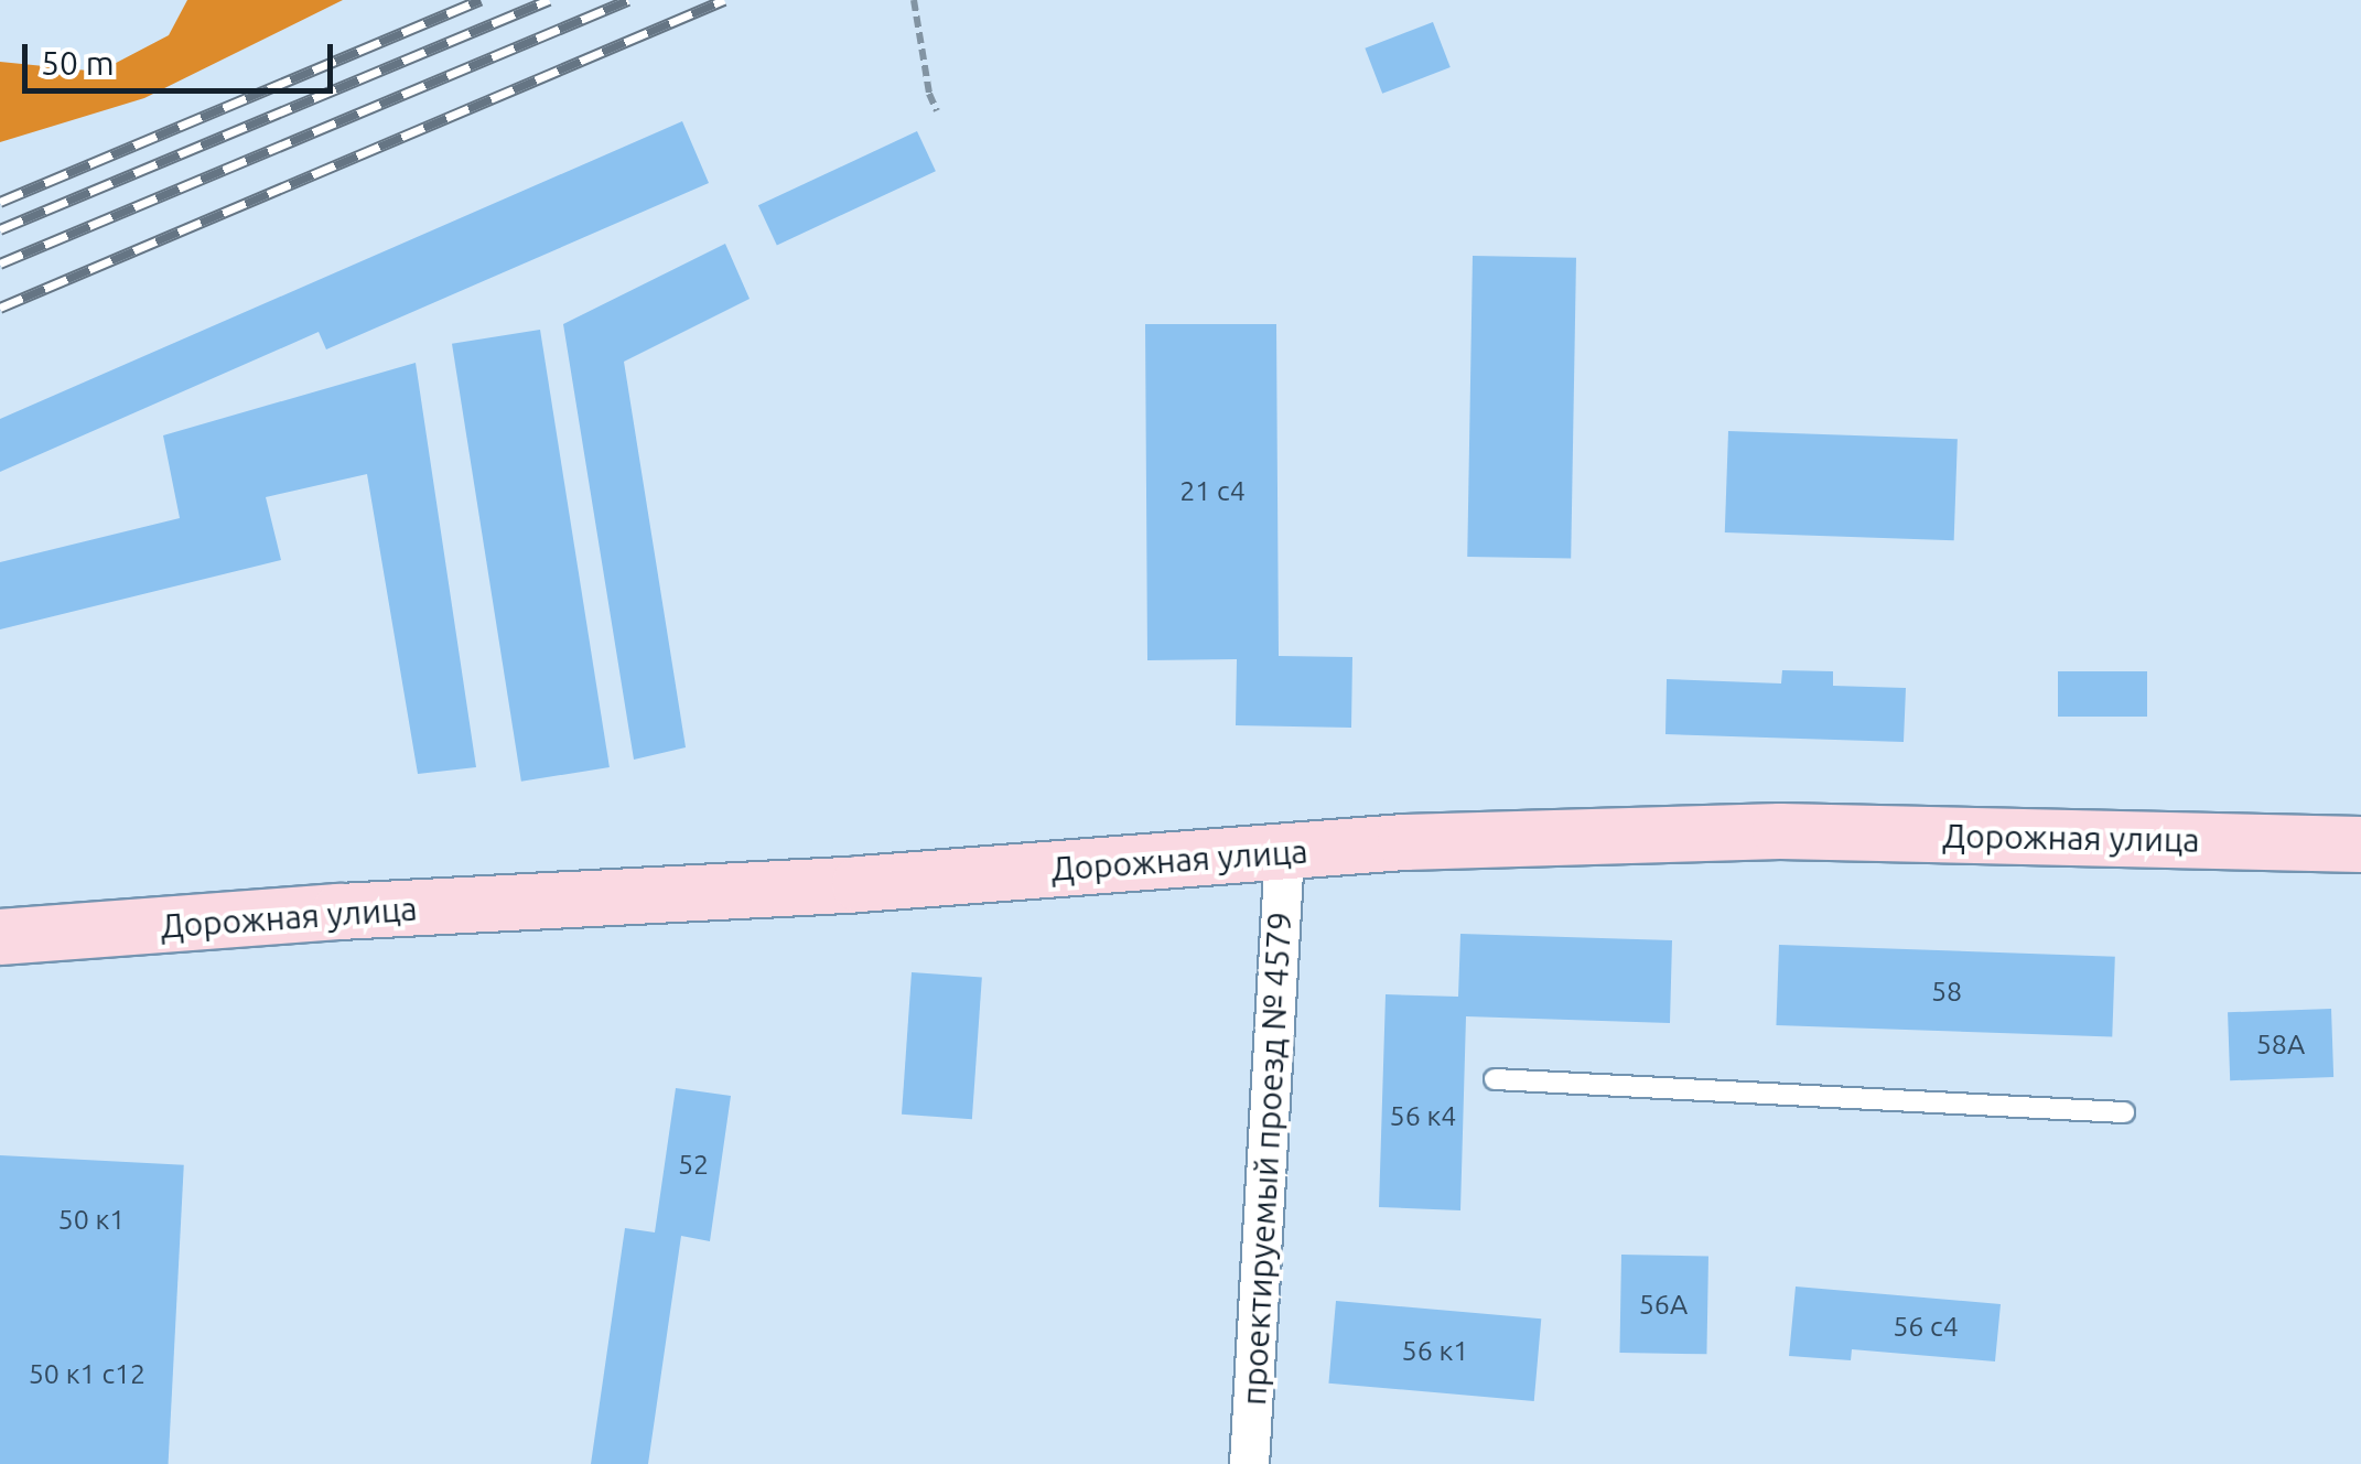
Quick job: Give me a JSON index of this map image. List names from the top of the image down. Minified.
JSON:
{"streets":{"main road":["Дорожная улица"],"street":["проектируемый проезд № 4579"]},"crossings":[["Дорожная улица","проектируемый проезд № 4579"]],"house_numbers":["21 с4","58","58А","56 к4","52","50 к1","56А","56 с4","56 к1","50 к1 с12"],"scale_bar":"50 m"}
